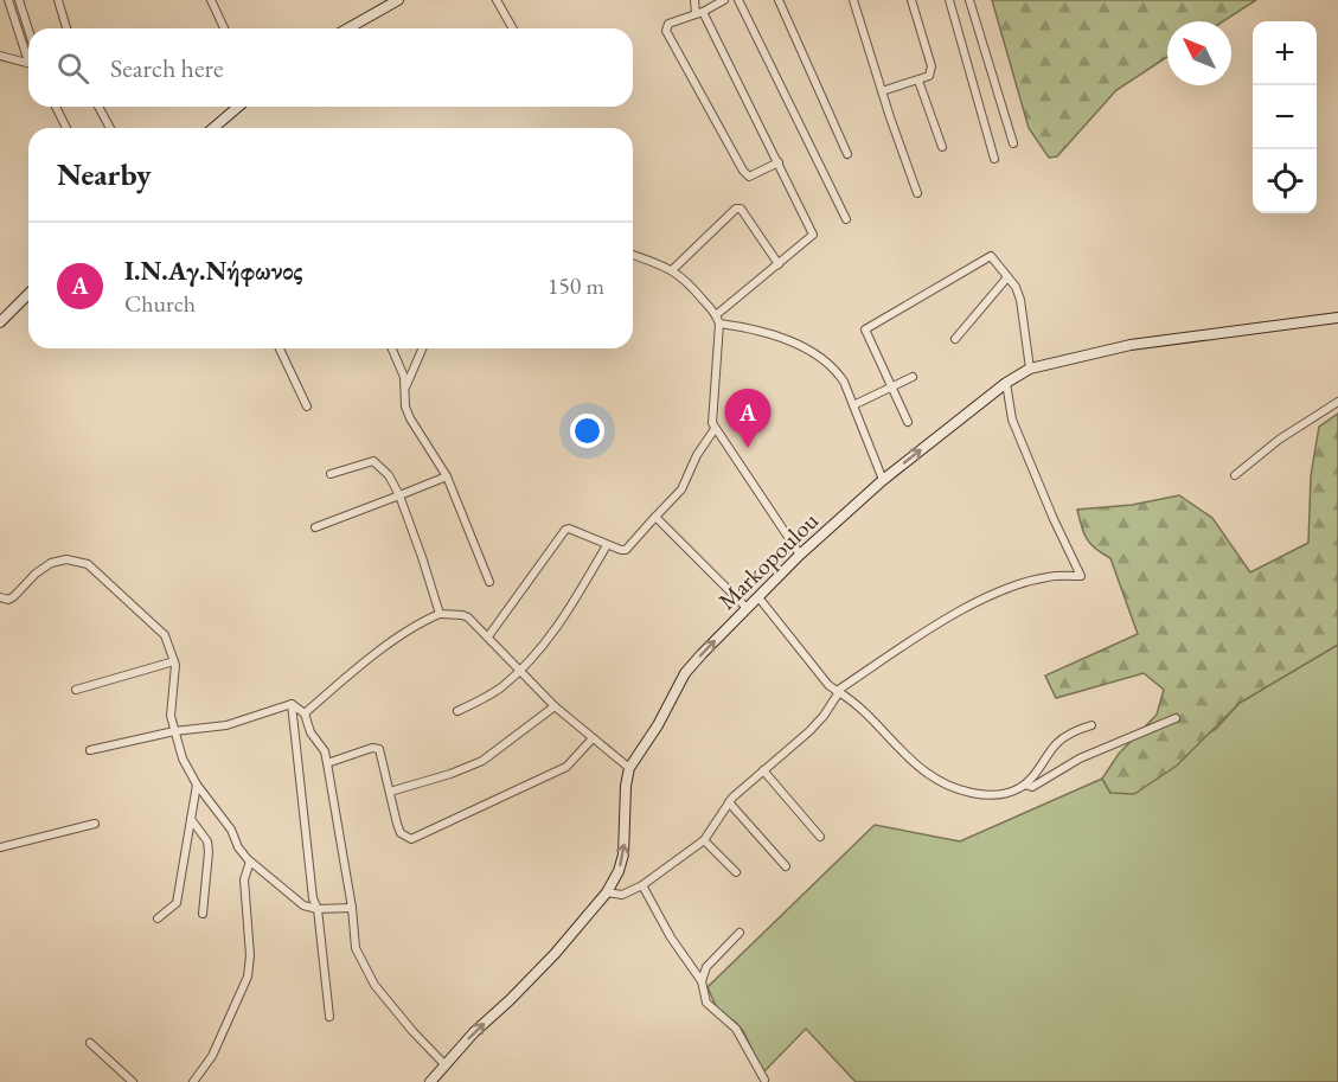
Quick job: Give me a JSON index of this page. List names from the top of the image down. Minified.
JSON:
{"streets":{"street":["Markopoulou"]},"one_way":["Markopoulou"],"north":"top left","page":{"map_buttons":["+","−"],"search":"Search here","heading":"Nearby","list":[{"mark":"A","name":"Ι.Ν.Αγ.Νήφωνος","note":"Church","value":"150 m"}],"pins":"A"}}
